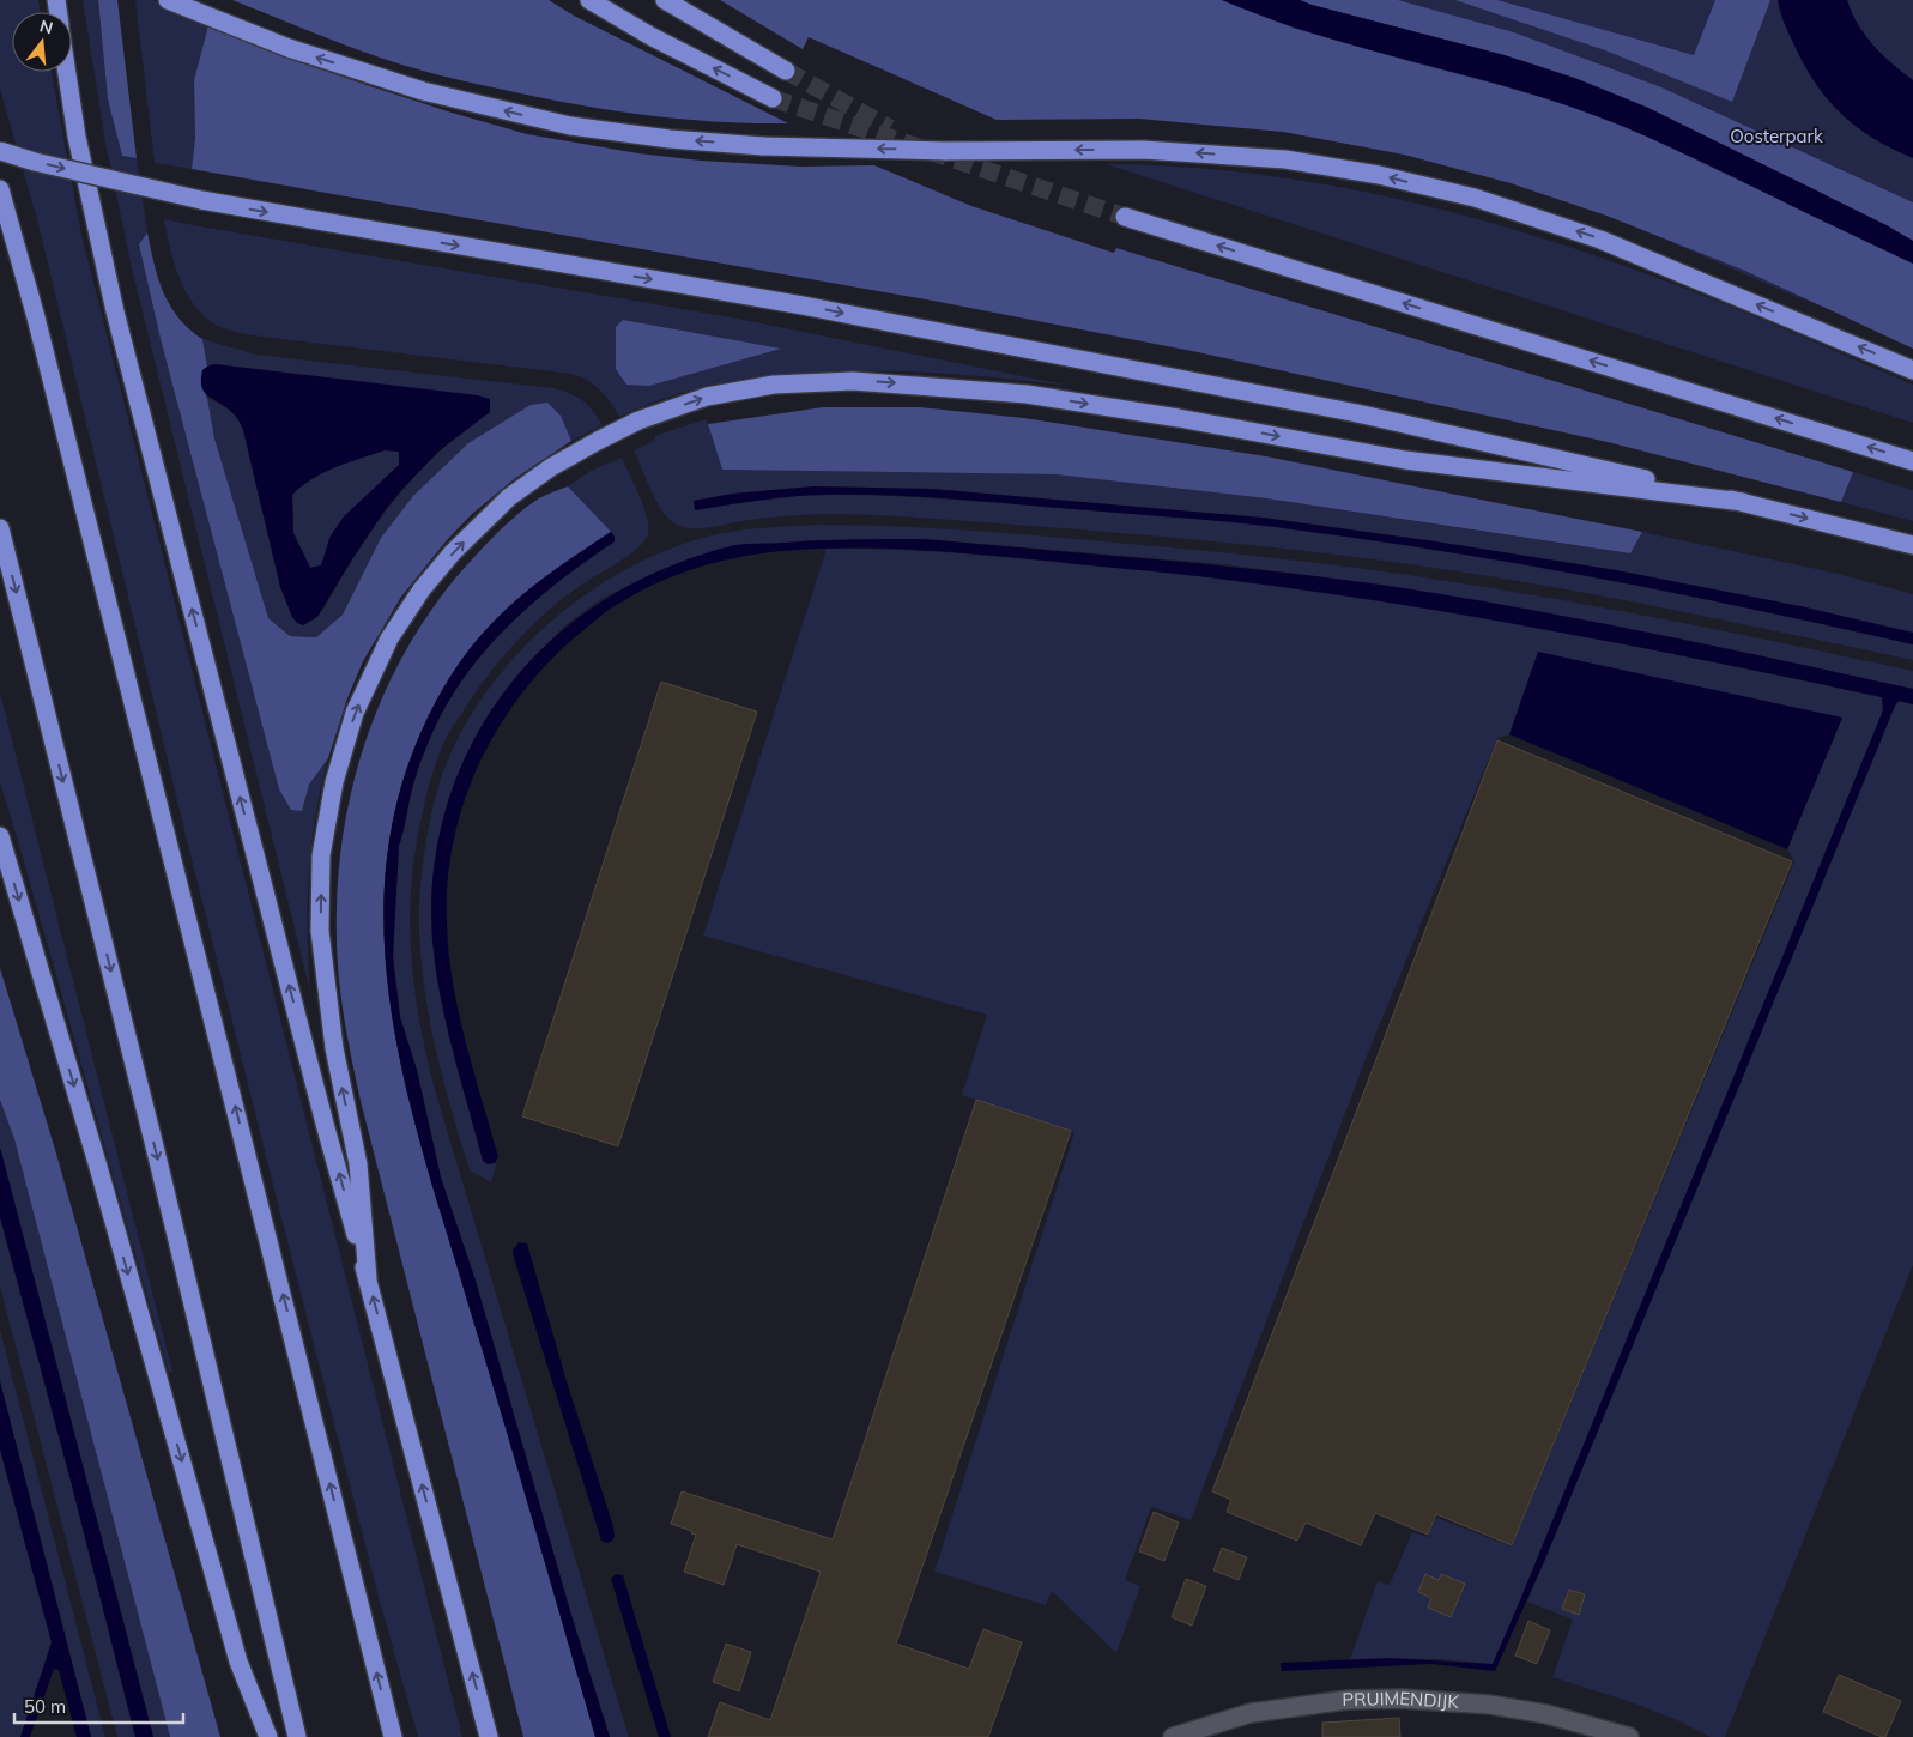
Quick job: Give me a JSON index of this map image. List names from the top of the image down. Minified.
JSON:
{"streets":{"street":["PRUIMENDIJK"]},"parks":["Oosterpark"],"scale_bar":"50 m","north":"top"}
